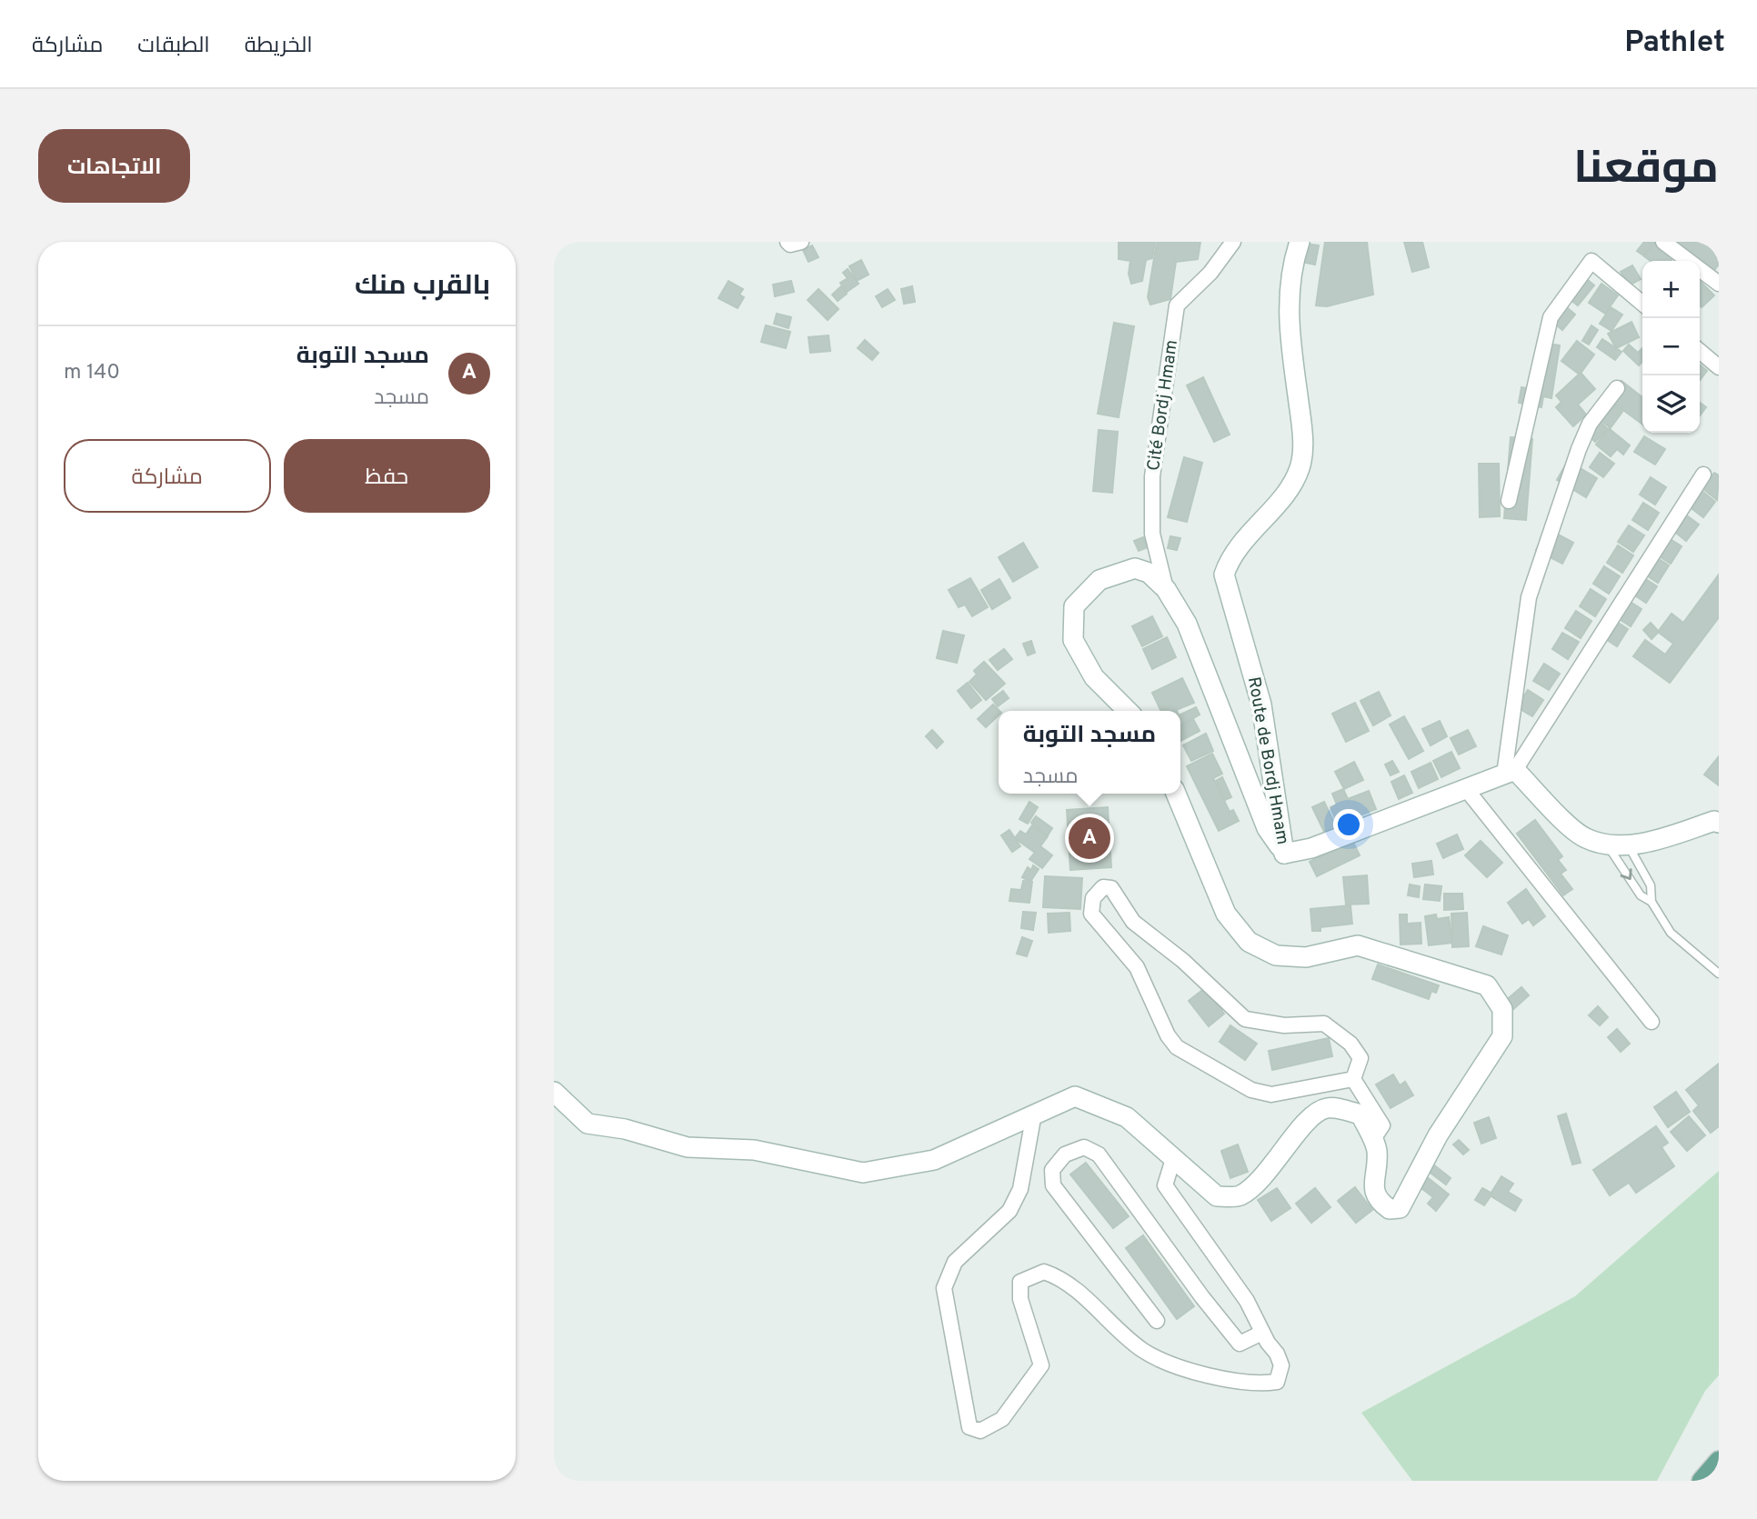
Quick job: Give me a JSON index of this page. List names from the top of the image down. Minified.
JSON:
{"streets":{"street":["Cité Bordj Hmam","Route de Bordj Hmam"]},"page":{"header":"Pathlet","nav":["الخريطة","الطبقات","مشاركة"],"title":"موقعنا","buttons":["الاتجاهات",["حفظ","مشاركة"]],"heading":"بالقرب منك","map_buttons":["+","−"],"list":[{"mark":"A","name":"مسجد التوبة","note":"مسجد","value":"140 m"}],"popup":["مسجد التوبة","مسجد"],"pins":"A"}}
